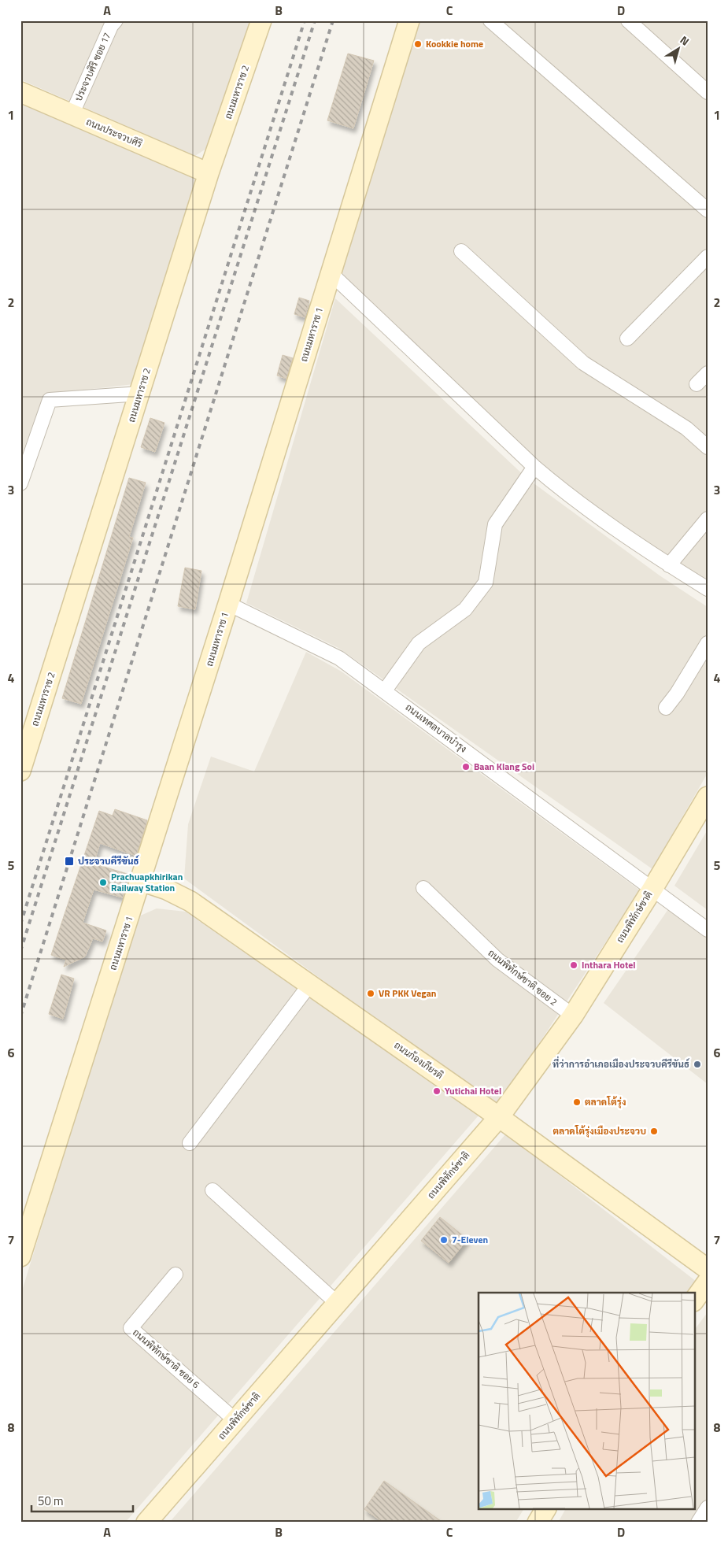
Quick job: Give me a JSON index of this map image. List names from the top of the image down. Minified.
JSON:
{"streets":{"street":["ประจวบศิริ ซอย 17","ถนนมหาราช 2","ถนนประจวบศิริ","ถนนมหาราช 1","ถนนเทศลบาลบำรุง","ถนนพิทักษ์ชาติ","ถนนพิทักษ์ชาติ ซอย 2","ถนนก้องเกียรติ","ถนนพิทักษ์ชาติ ซอย 6"]},"crossings":[["ประจวบศิริ ซอย 17","ถนนประจวบศิริ"],["ถนนมหาราช 2","ถนนประจวบศิริ"],["ถนนมหาราช 1","ถนนเทศลบาลบำรุง"],["ถนนมหาราช 1","ถนนก้องเกียรติ"],["ถนนเทศลบาลบำรุง","ถนนพิทักษ์ชาติ"],["ถนนพิทักษ์ชาติ","ถนนพิทักษ์ชาติ ซอย 2"],["ถนนพิทักษ์ชาติ","ถนนก้องเกียรติ"],["ถนนพิทักษ์ชาติ","ถนนพิทักษ์ชาติ ซอย 6"]],"places":{"other":["Kookkie home","Baan Klang Soi","Prachuapkhirikan Railway Station","Inthara Hotel","VR PKK Vegan","ที่ว่าการอำเภอเมืองประจวบคีรีขันธ์","Yutichai Hotel","ตลาดโต้รุ่ง","ตลาดโต้รุ่งเมืองประจวบ","7-Eleven"],"transit":["ประจวบคีรีขันธ์"]},"scale_bar":"50 m","north":"top right","grid":{"columns":["A","B","C","D"],"rows":["1","2","3","4","5","6","7","8"]}}
